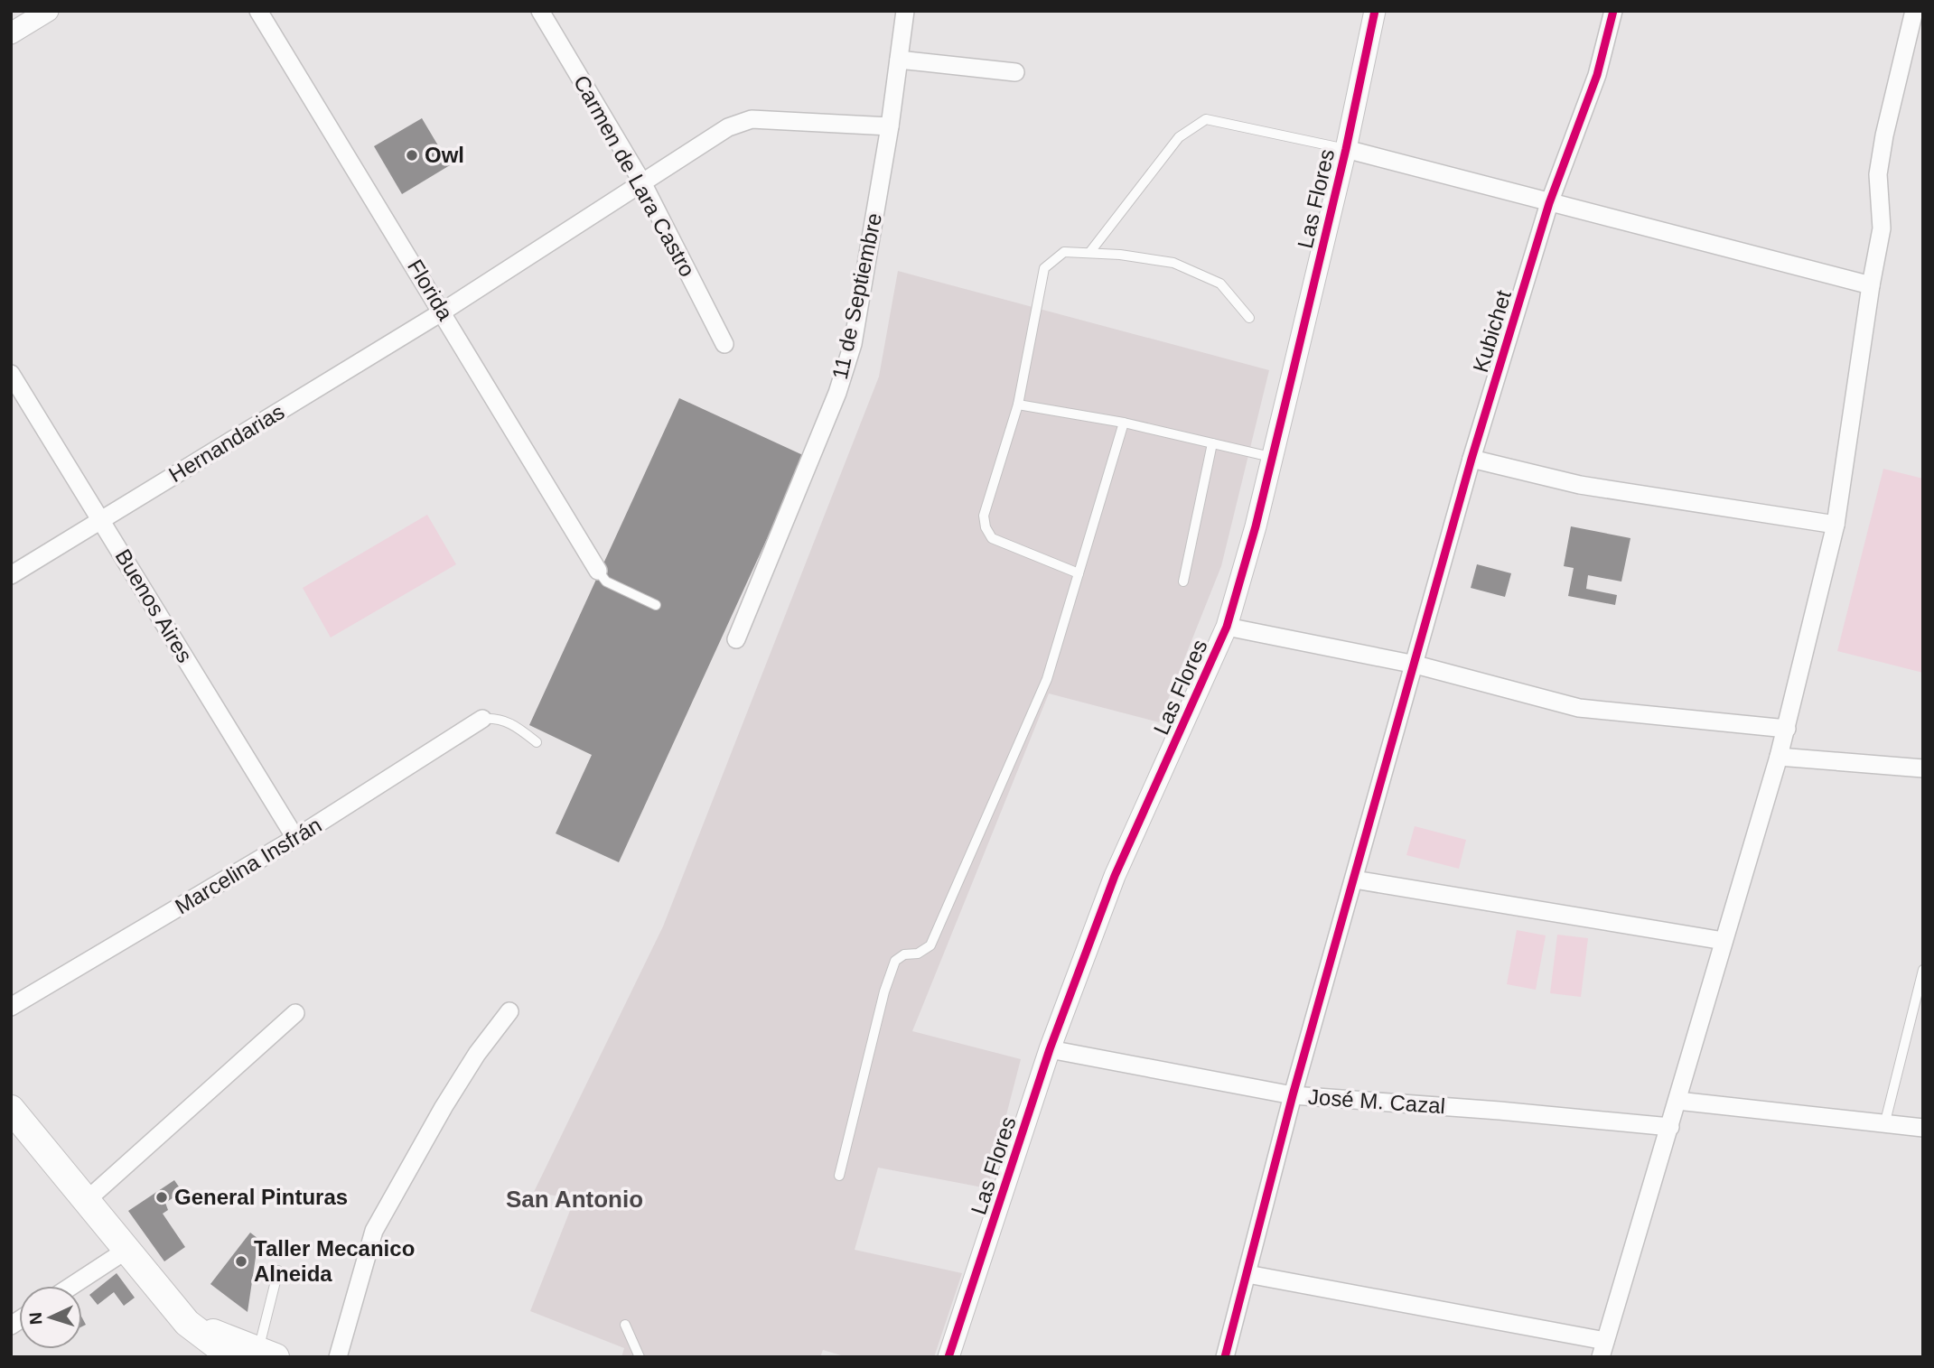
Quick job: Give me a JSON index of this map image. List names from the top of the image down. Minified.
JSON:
{"streets":{"street":["Carmen de Lara Castro","Las Flores","Florida","11 de Septiembre","Kubichet","Hernandarias","Buenos Aires","Marcelina Insfrán","José M. Cazal"]},"crossings":[["Carmen de Lara Castro","Hernandarias"],["Las Flores","José M. Cazal"],["Florida","Hernandarias"],["11 de Septiembre","Hernandarias"],["Kubichet","José M. Cazal"],["Hernandarias","Buenos Aires"],["Buenos Aires","Marcelina Insfrán"]],"districts":["San Antonio"],"places":["Owl","General Pinturas","Taller Mecanico Alneida"],"north":"left"}
